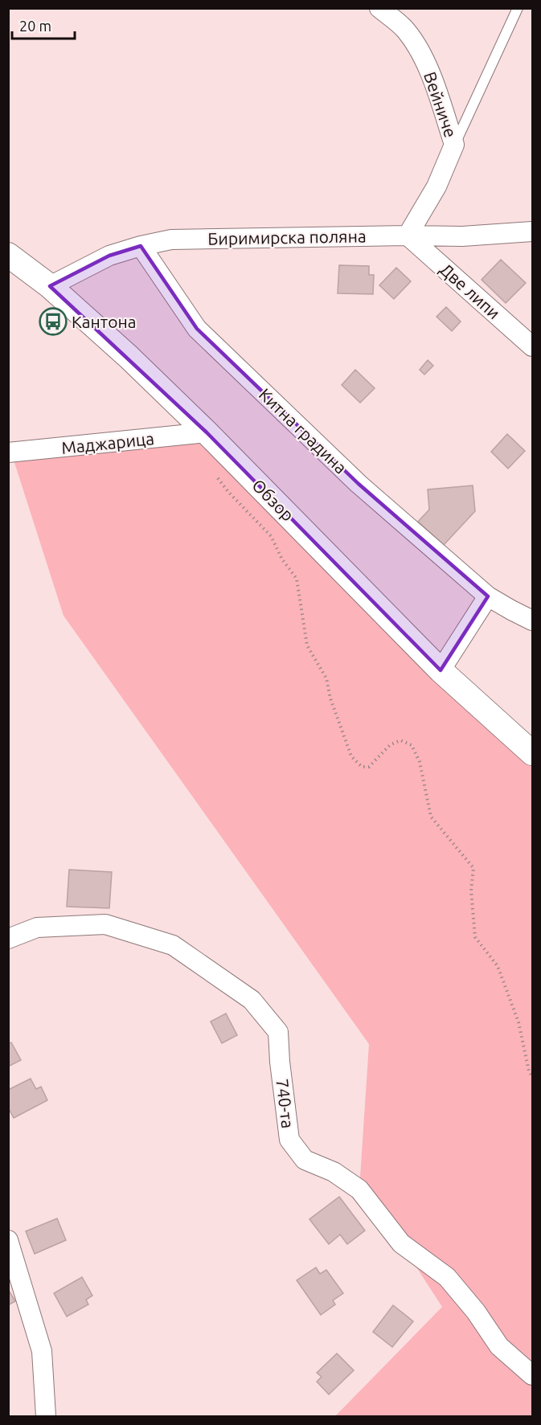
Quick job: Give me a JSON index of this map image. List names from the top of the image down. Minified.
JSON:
{"streets":{"street":["Вейниче","Биримирска поляна","Две липи","Китна градина","Маджарица","Обзор","740-та"]},"crossings":[["Вейниче","Биримирска поляна"],["Вейниче","Две липи"],["Биримирска поляна","Две липи"],["Биримирска поляна","Китна градина"],["Биримирска поляна","Обзор"],["Маджарица","Обзор"]],"places":{"bus stop":["Кантона"]},"scale_bar":"20 m"}
